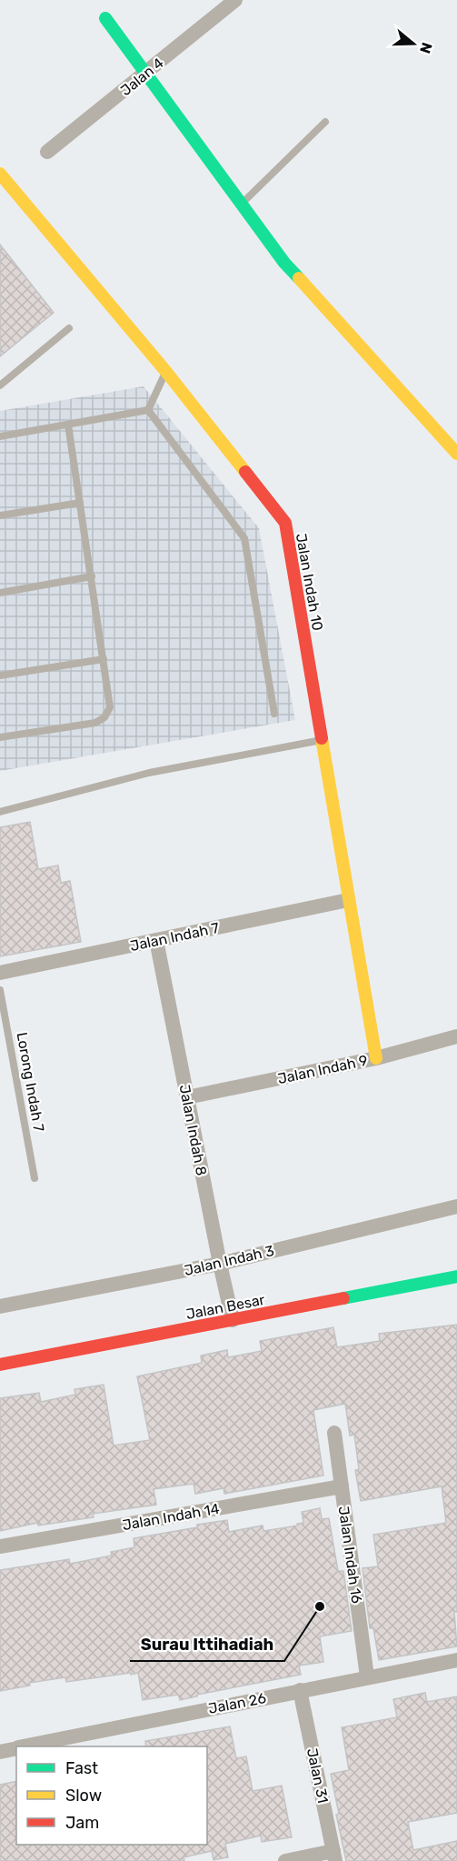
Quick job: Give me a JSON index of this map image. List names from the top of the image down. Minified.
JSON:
{"streets":{"street":["Jalan 4","Jalan Indah 10","Jalan Indah 7","Jalan Indah 9","Jalan Indah 8","Jalan Indah 3","Jalan Besar","Jalan Indah 14","Jalan Indah 16","Jalan 26","Jalan 31"],"lane":["Lorong Indah 7"]},"crossings":[["Jalan Indah 10","Jalan Indah 7"],["Jalan Indah 10","Jalan Indah 9"],["Jalan Indah 7","Jalan Indah 8"],["Jalan Indah 9","Jalan Indah 8"],["Jalan Indah 8","Jalan Indah 3"],["Jalan Indah 8","Jalan Besar"],["Jalan Indah 14","Jalan Indah 16"],["Jalan Indah 16","Jalan 26"],["Jalan 26","Jalan 31"]],"places":["Surau Ittihadiah"],"legend":["Fast","Slow","Jam"],"north":"right"}
